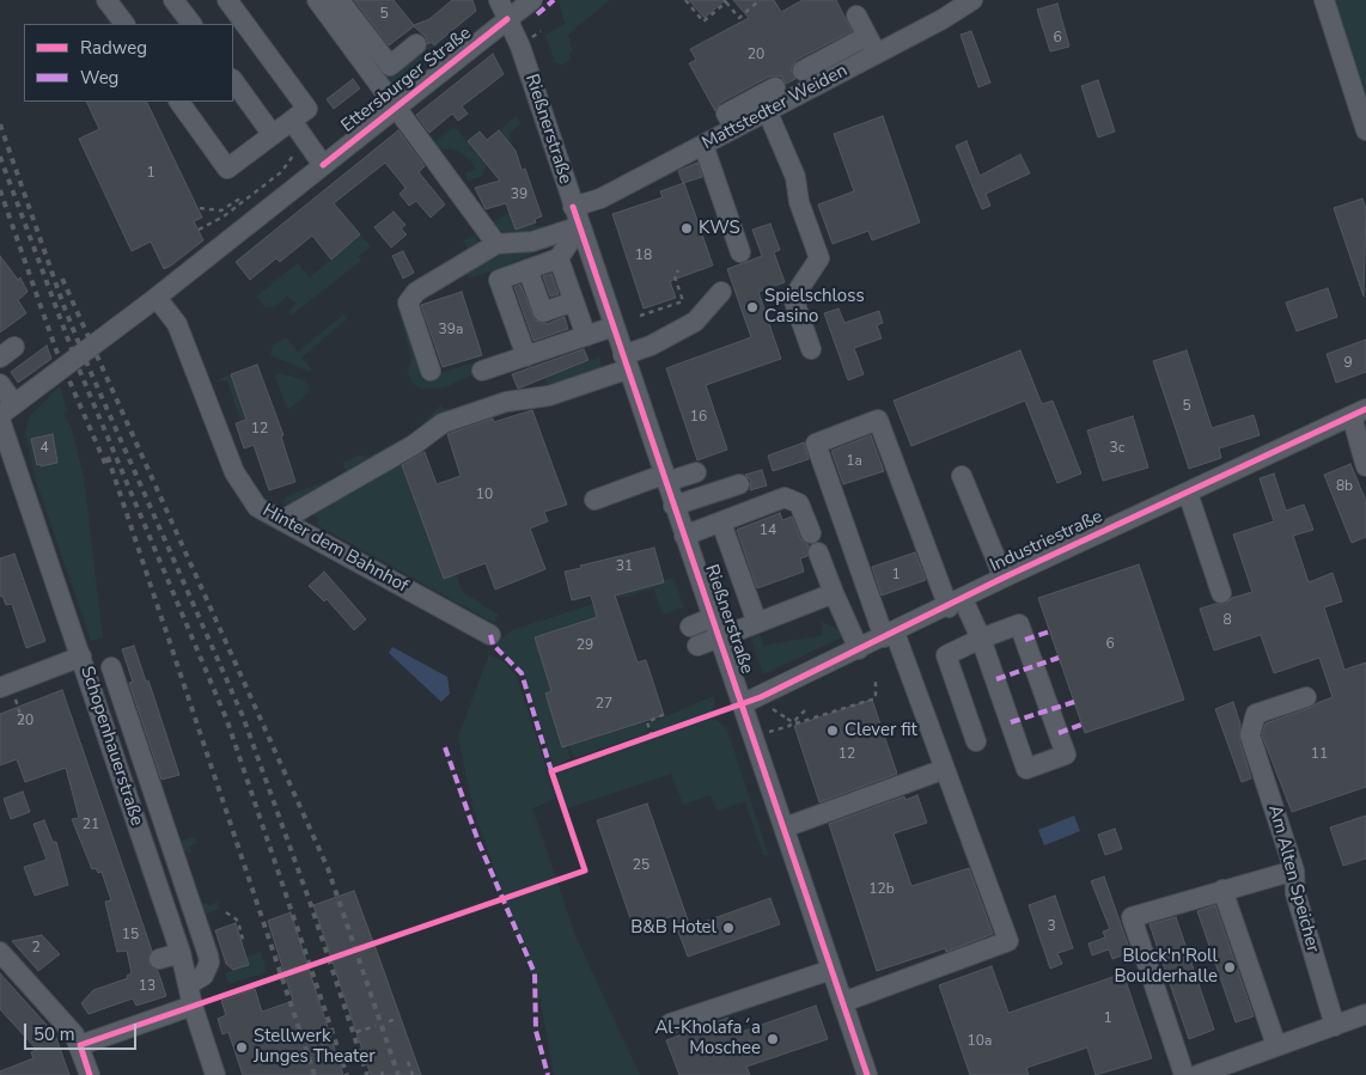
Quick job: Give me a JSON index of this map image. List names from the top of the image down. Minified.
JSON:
{"streets":{"street":["Ettersburger Straße","Mattstedter Weiden","Rießnerstraße","Industriestraße","Hinter dem Bahnhof","Schopenhauerstraße","Am Alten Speicher"]},"crossings":[["Ettersburger Straße","Rießnerstraße"],["Ettersburger Straße","Hinter dem Bahnhof"],["Ettersburger Straße","Schopenhauerstraße"],["Mattstedter Weiden","Rießnerstraße"],["Rießnerstraße","Industriestraße"]],"places":["KWS","Spielschloss Casino","Clever fit","B&B Hotel","Block'n'Roll Boulderhalle","Al-Kholafa´a Moschee","Stellwerk Junges Theater"],"house_numbers":["5","6","20","1","39","18","39a","9","5","16","12","4","3c","1a","8b","10","14","31","1","8","6","29","27","20","12","11","21","25","12b","3","15","2","13","1","10a"],"legend":["Radweg","Weg"],"scale_bar":"50 m"}
